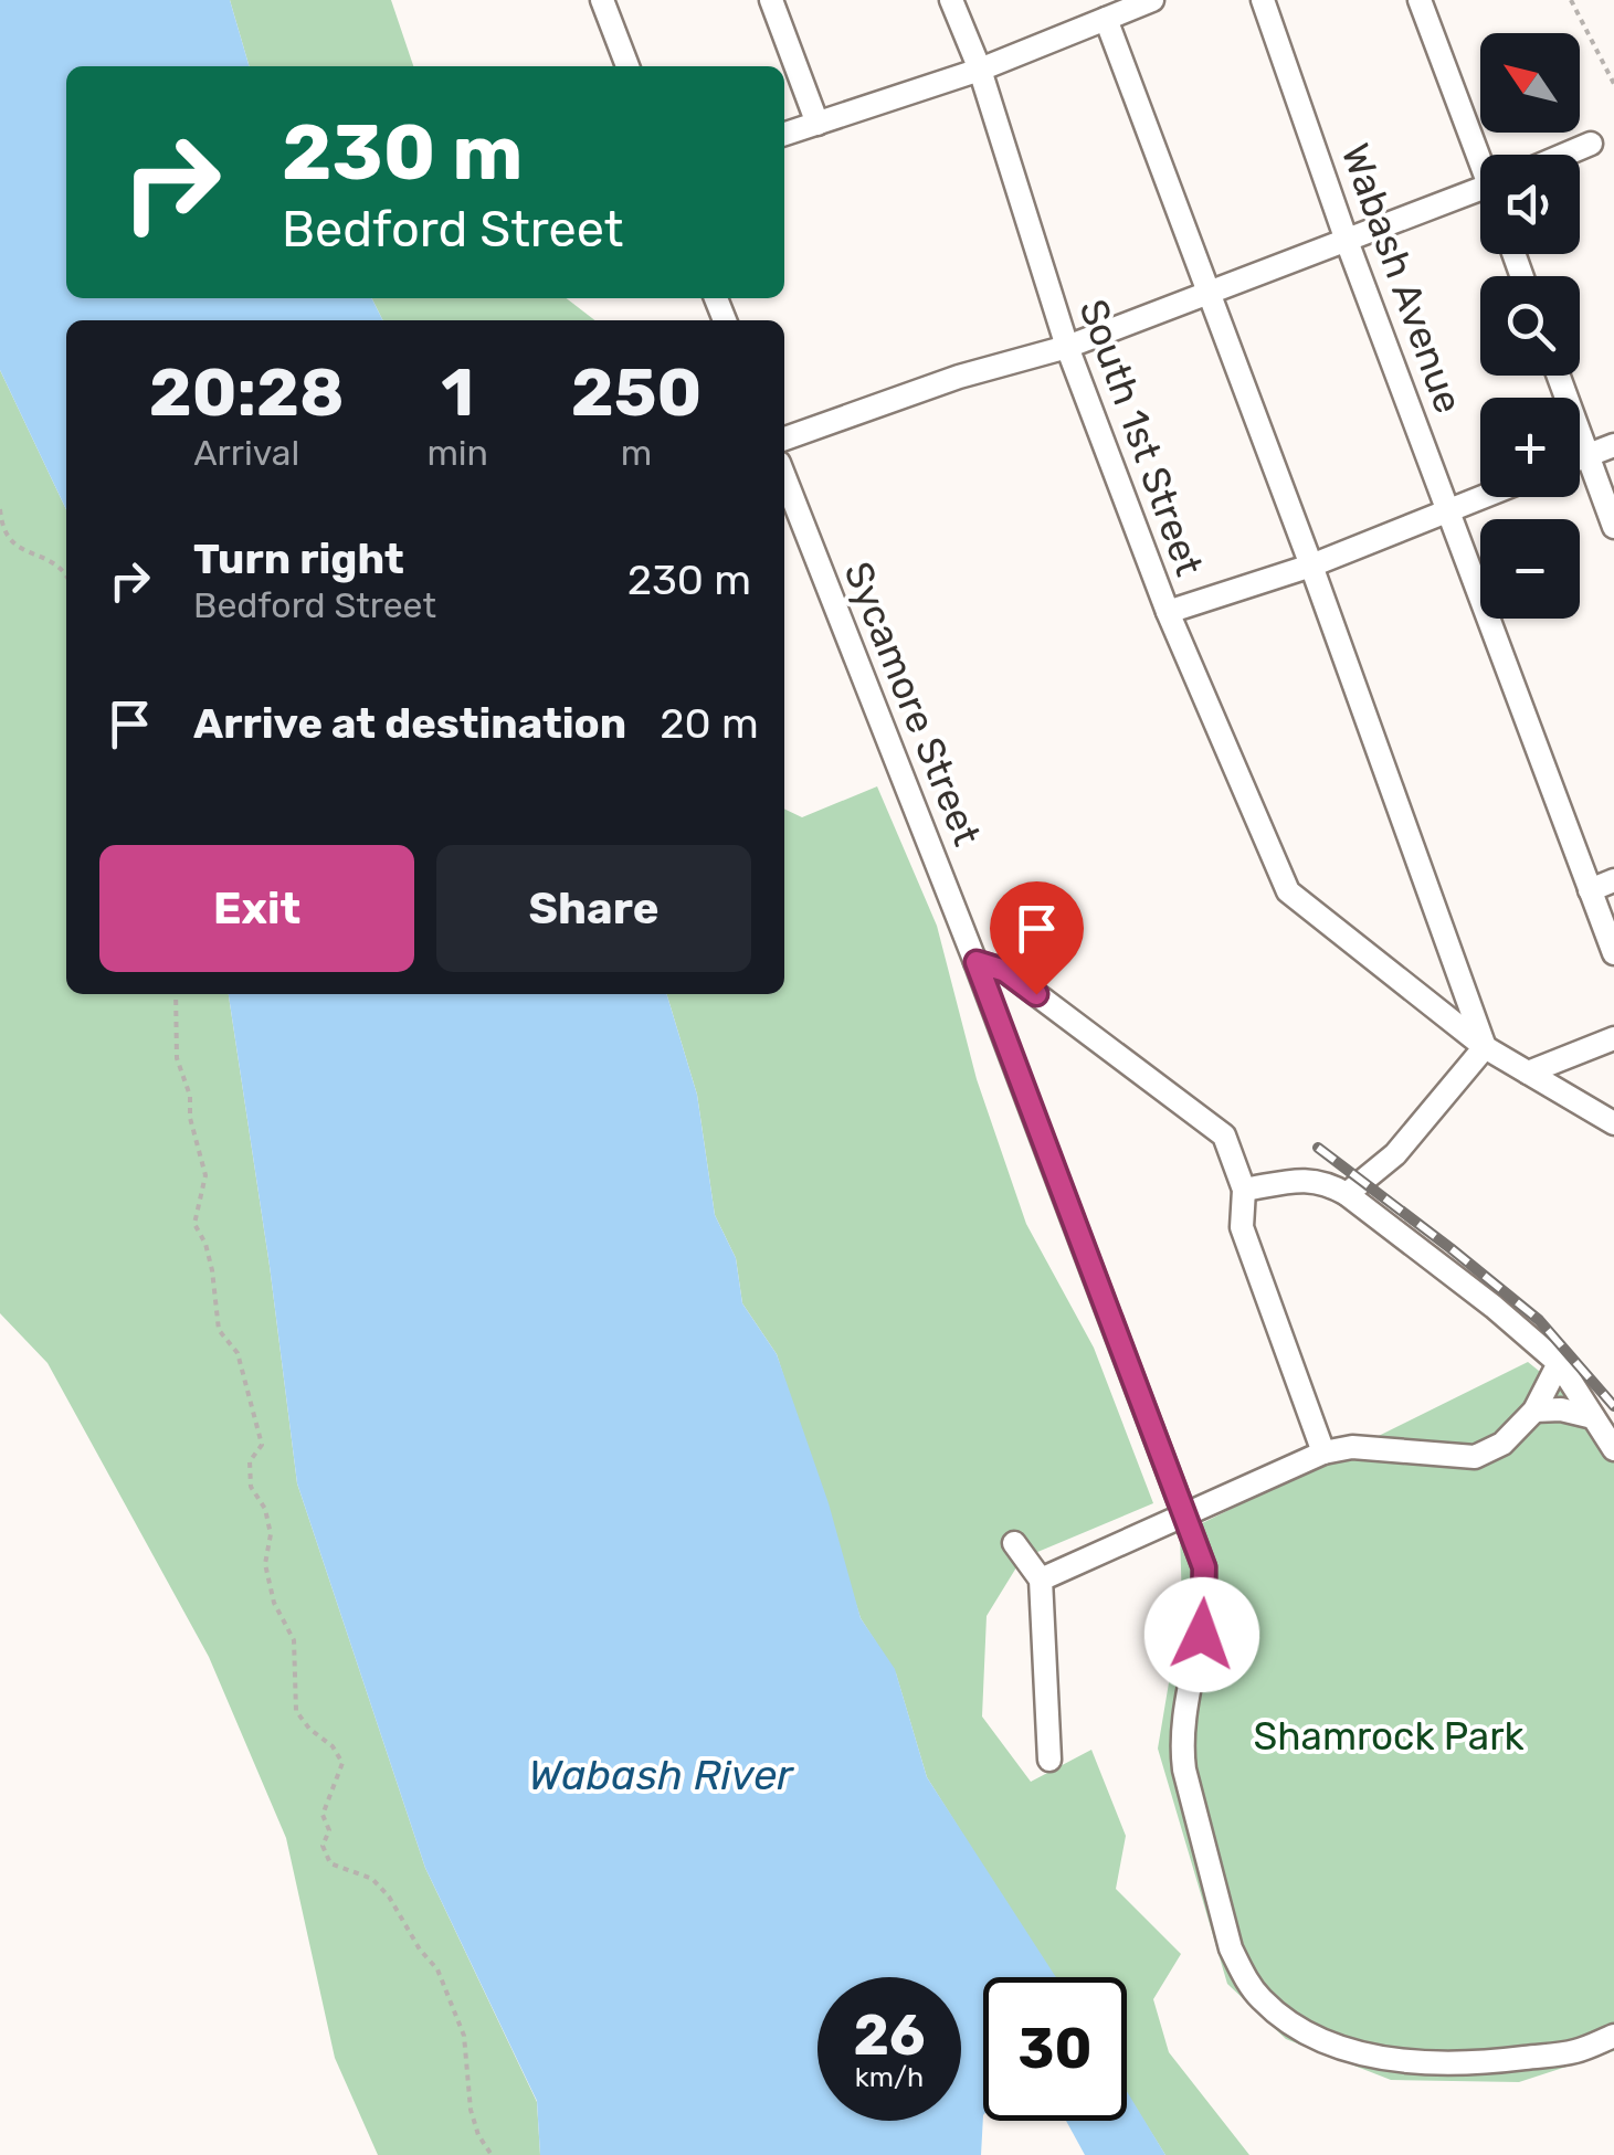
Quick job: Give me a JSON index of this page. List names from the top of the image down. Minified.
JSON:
{"streets":{"street":["Wabash Avenue","South 1st Street","Sycamore Street"]},"water":["Wabash River"],"parks":["Shamrock Park"],"north":"top left","page":{"map_buttons":["+","−"],"turn":["230 m","Bedford Street"],"eta":["20:28","Arrival","1","min","250","m"],"list":[{"name":"Turn right","note":"Bedford Street","value":"230 m"},{"name":"Arrive at destination","value":"20 m"}],"buttons":["Exit","Share"],"speed":"26 km/h","limit":"30"}}
